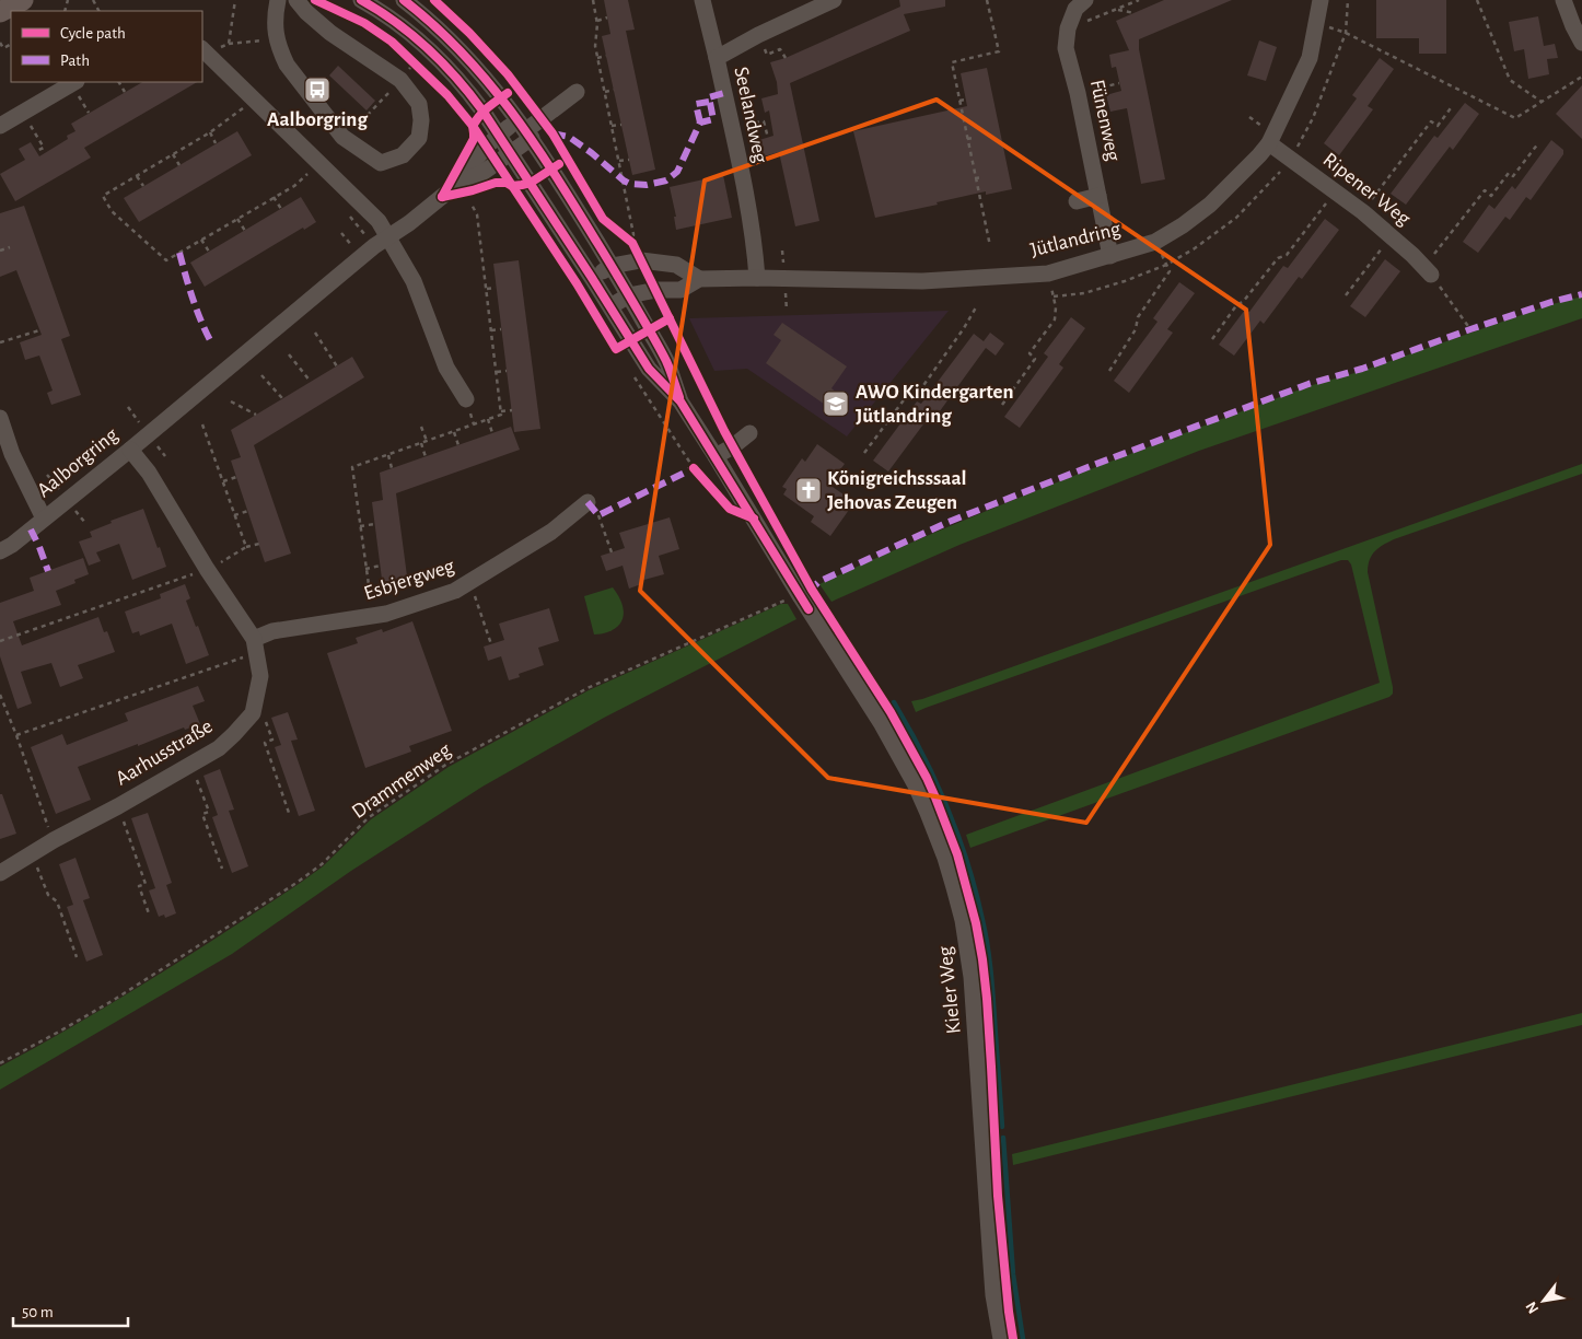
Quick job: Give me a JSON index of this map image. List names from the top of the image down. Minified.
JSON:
{"streets":{"street":["Seelandweg","Fünenweg","Ripener Weg","Jütlandring","Aalborgring","Esbjergweg","Aarhusstraße","Kieler Weg"],"path":["Drammenweg"]},"crossings":[["Seelandweg","Jütlandring"],["Fünenweg","Jütlandring"],["Ripener Weg","Jütlandring"]],"places":{"bus stop":["Aalborgring"],"school or university":["AWO Kindergarten Jütlandring"],"church":["Königreichsssaal Jehovas Zeugen"]},"legend":["Cycle path","Path"],"scale_bar":"50 m","north":"bottom left"}
